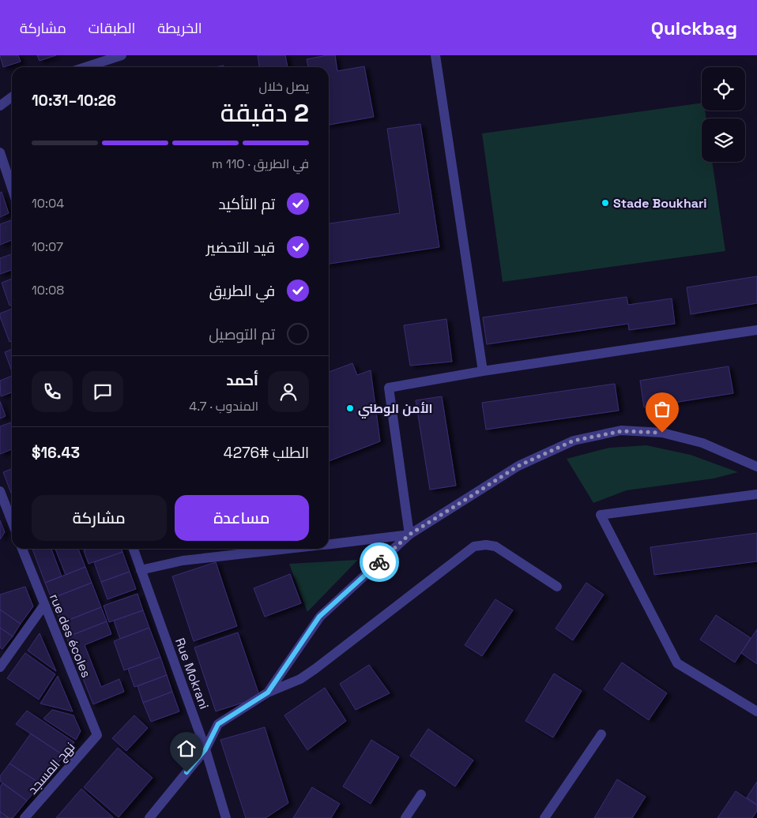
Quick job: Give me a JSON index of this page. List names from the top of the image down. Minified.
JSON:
{"streets":{"street":["rue des écoles","Rue Mokrani","نهج المسجد"]},"crossings":[["rue des écoles","نهج المسجد"]],"places":["Stade Boukhari","الأمن الوطني"],"page":{"header":"Quickbag","nav":["الخريطة","الطبقات","مشاركة"],"heading":["2 دقيقة","يصل خلال","10:26–10:31"],"panel":["أحمد","المندوب · 4.7","الطلب #4276","$16.43"],"bar":"في الطريق · 110 m","list":[["تم التأكيد","10:04"],["قيد التحضير","10:07"],["في الطريق","10:08"],"تم التوصيل"],"buttons":["مساعدة","مشاركة"]}}
